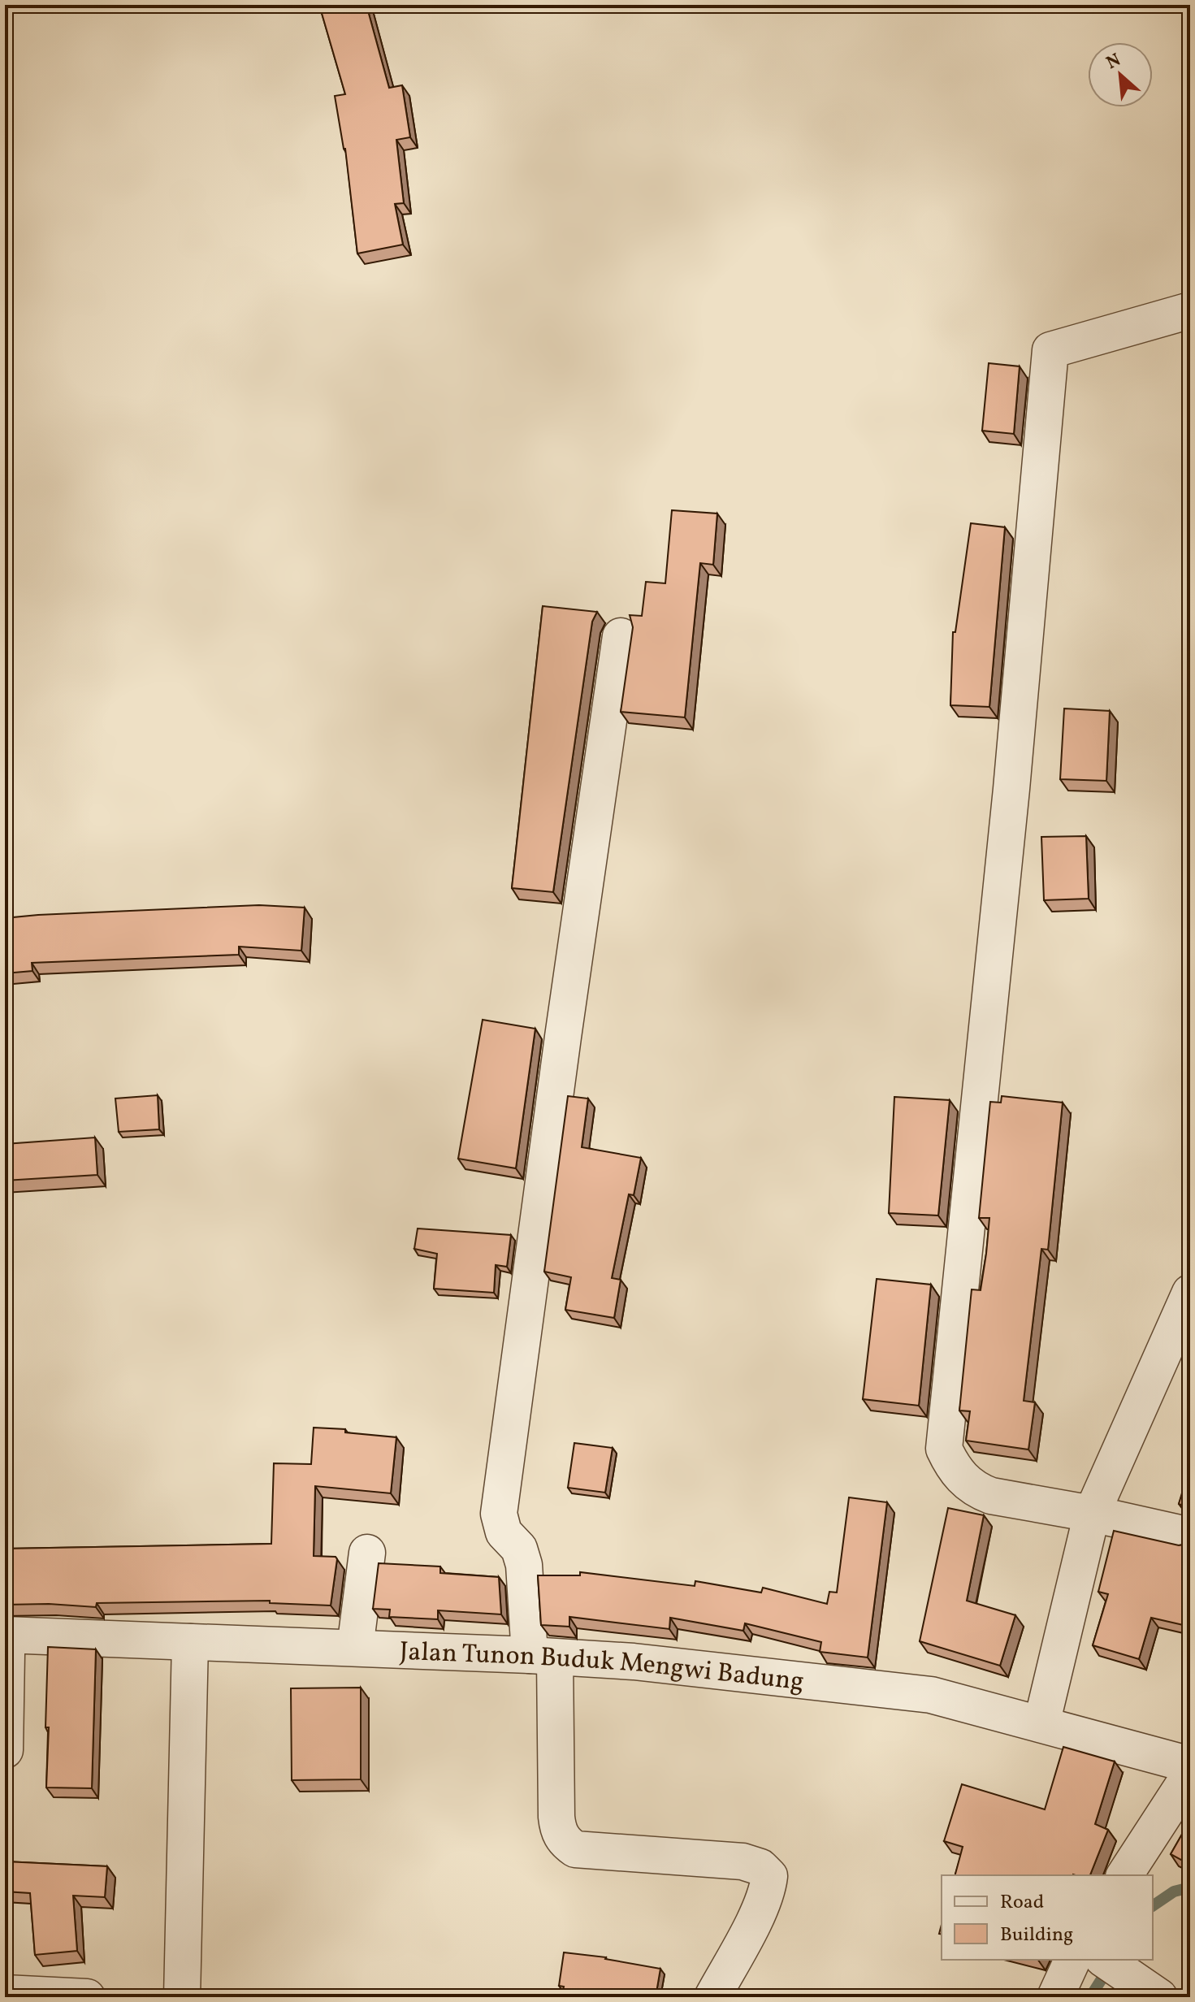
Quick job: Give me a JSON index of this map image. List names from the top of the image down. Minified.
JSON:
{"streets":{"street":["Jalan Tunon Buduk Mengwi Badung"]},"legend":["Road","Building"],"north":"top left"}
